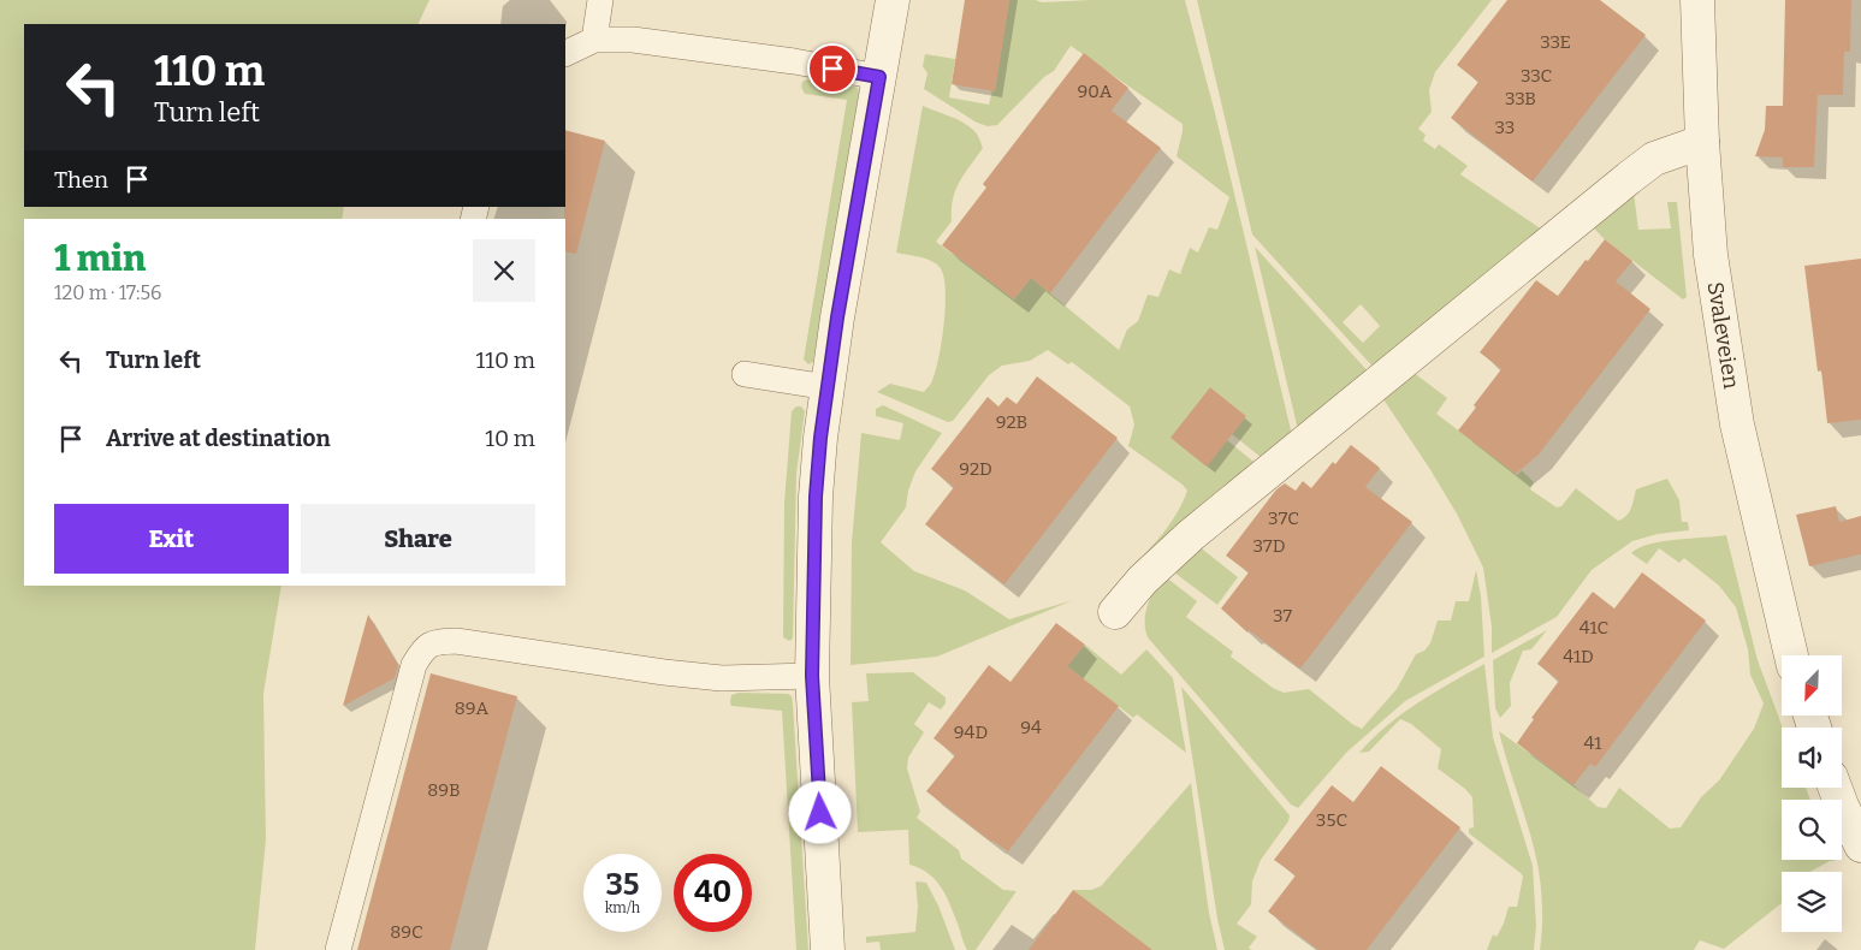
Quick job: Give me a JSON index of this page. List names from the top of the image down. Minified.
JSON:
{"streets":{"street":["Svaleveien"]},"house_numbers":["33E","33C","90A","33B","33","92B","92D","37C","37D","37","41C","41D","89A","94","94D","41","89B","35C","89C"],"north":"bottom left","page":{"turn":["110 m","Turn left"],"then":"Then","heading":["1 min","120 m · 17:56"],"list":[{"name":"Turn left","value":"110 m"},{"name":"Arrive at destination","value":"10 m"}],"buttons":["Exit","Share"],"speed":"35 km/h","limit":"40"}}
